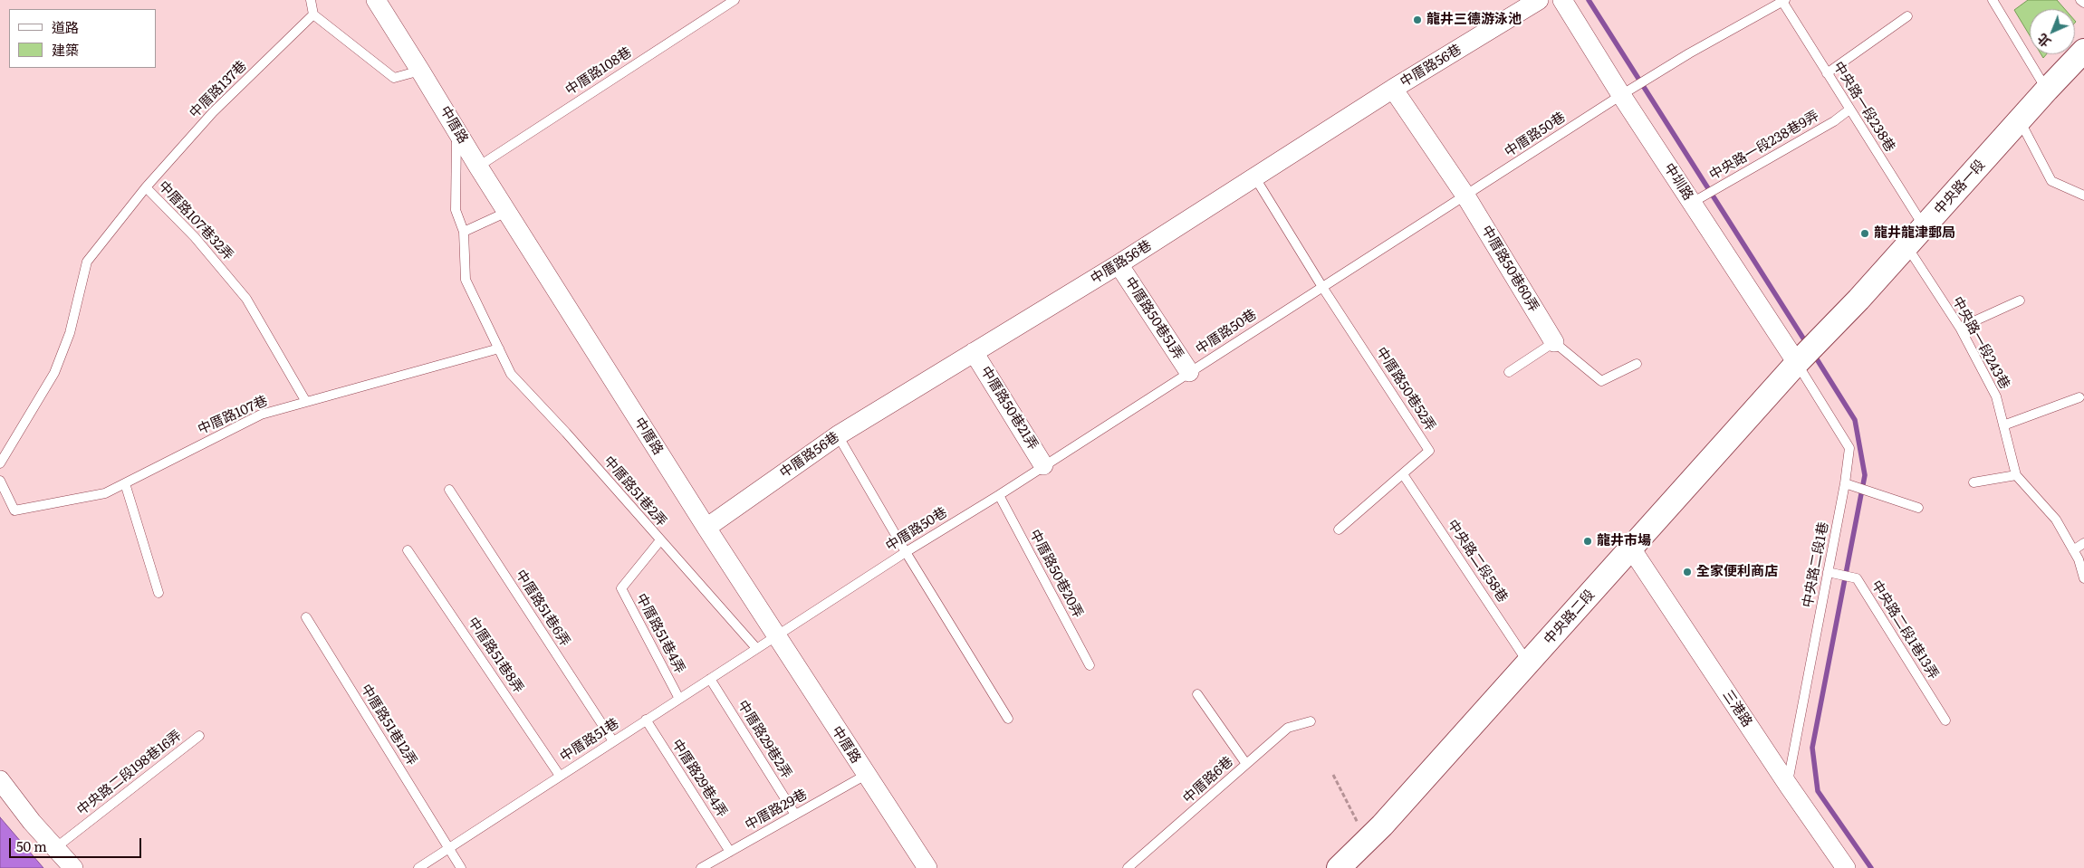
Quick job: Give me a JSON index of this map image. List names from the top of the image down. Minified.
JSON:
{"streets":{"street":["中厝路56巷","中厝路","中圳路","中央路一段","中厝路50巷60弄","中厝路50巷51弄","中厝路50巷21弄","中央路二段","三港路"],"lane":["中厝路108巷","中厝路137巷","中央路一段238巷","中厝路50巷","中央路一段238巷9弄","中厝路107巷32弄","中央路一段243巷","中厝路50巷52弄","中厝路107巷","中厝路51巷2弄","中央路二段58巷","中央路二段1巷","中厝路50巷20弄","中厝路51巷6弄","中央路二段1巷13弄","中厝路51巷4弄","中厝路51巷8弄","中厝路51巷12弄","中厝路29巷2弄","中厝路51巷","中央路二段198巷16弄","中厝路29巷4弄","中厝路6巷","中厝路29巷"]},"crossings":[["中厝路56巷","中厝路"],["中厝路56巷","中厝路50巷60弄"],["中厝路56巷","中厝路50巷51弄"],["中厝路56巷","中厝路50巷21弄"],["中厝路108巷","中厝路"],["中厝路137巷","中厝路107巷32弄"],["中央路一段238巷","中厝路50巷"],["中央路一段238巷","中央路一段238巷9弄"],["中央路一段238巷","中央路一段"],["中厝路","中厝路50巷"],["中厝路","中厝路51巷2弄"],["中厝路","中厝路51巷"],["中厝路","中厝路29巷"],["中厝路50巷","中圳路"],["中厝路50巷","中厝路50巷60弄"],["中厝路50巷","中厝路50巷51弄"],["中厝路50巷","中厝路50巷52弄"],["中厝路50巷","中厝路50巷21弄"],["中厝路50巷","中厝路50巷20弄"],["中厝路50巷","中厝路51巷"],["中央路一段238巷9弄","中圳路"],["中圳路","中央路一段"],["中圳路","中央路二段1巷"],["中圳路","中央路二段"],["中央路一段","中央路一段243巷"],["中央路一段","中央路二段1巷"],["中央路一段","中央路二段"],["中厝路107巷32弄","中厝路107巷"],["中厝路50巷52弄","中央路二段58巷"],["中厝路107巷","中厝路51巷2弄"],["中厝路51巷2弄","中厝路51巷4弄"],["中厝路51巷2弄","中厝路51巷"],["中央路二段58巷","中央路二段"],["中央路二段1巷","中央路二段"],["中央路二段1巷","中央路二段1巷13弄"],["中央路二段1巷","三港路"],["中厝路51巷6弄","中厝路51巷"],["中央路二段","三港路"],["中厝路51巷4弄","中厝路51巷"],["中厝路51巷8弄","中厝路51巷"],["中厝路51巷12弄","中厝路51巷"],["中厝路29巷2弄","中厝路51巷"],["中厝路29巷2弄","中厝路29巷"],["中厝路51巷","中厝路29巷4弄"],["中厝路29巷4弄","中厝路29巷"]],"places":["龍井三德游泳池","龍井龍津郵局","龍井市場","全家便利商店"],"legend":["道路","建築"],"scale_bar":"50 m","north":"bottom left"}
